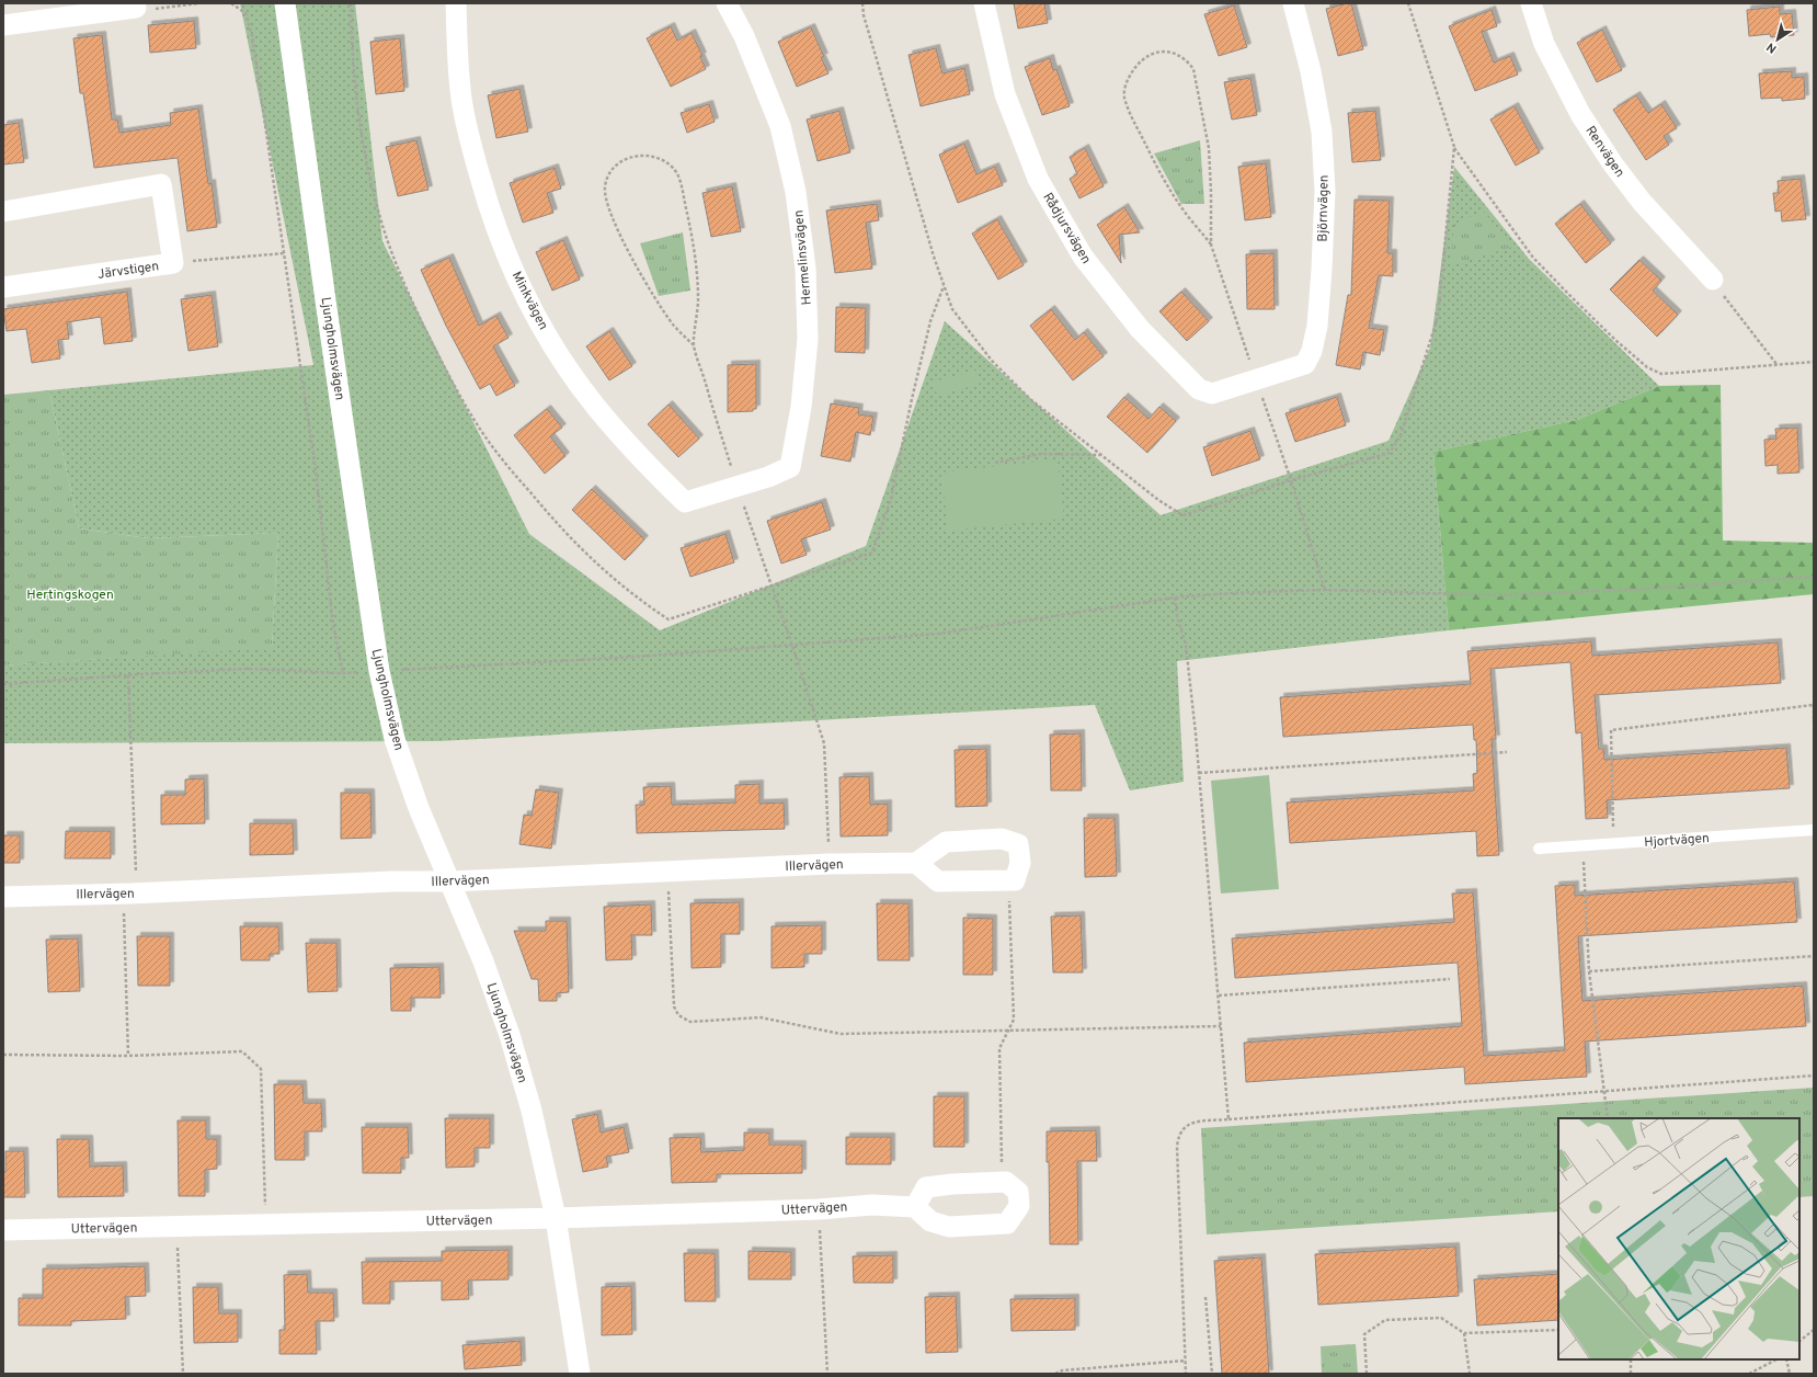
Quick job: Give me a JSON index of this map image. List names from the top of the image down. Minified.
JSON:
{"streets":{"street":["Renvägen","Björnvägen","Rådjursvägen","Hermelinsvägen","Järvstigen","Minkvägen","Ljungholmsvägen","Illervägen","Uttervägen"],"lane":["Hjortvägen"]},"crossings":[["Björnvägen","Rådjursvägen"],["Hermelinsvägen","Minkvägen"],["Ljungholmsvägen","Illervägen"],["Ljungholmsvägen","Uttervägen"]],"parks":["Hertingskogen"],"north":"bottom left"}
